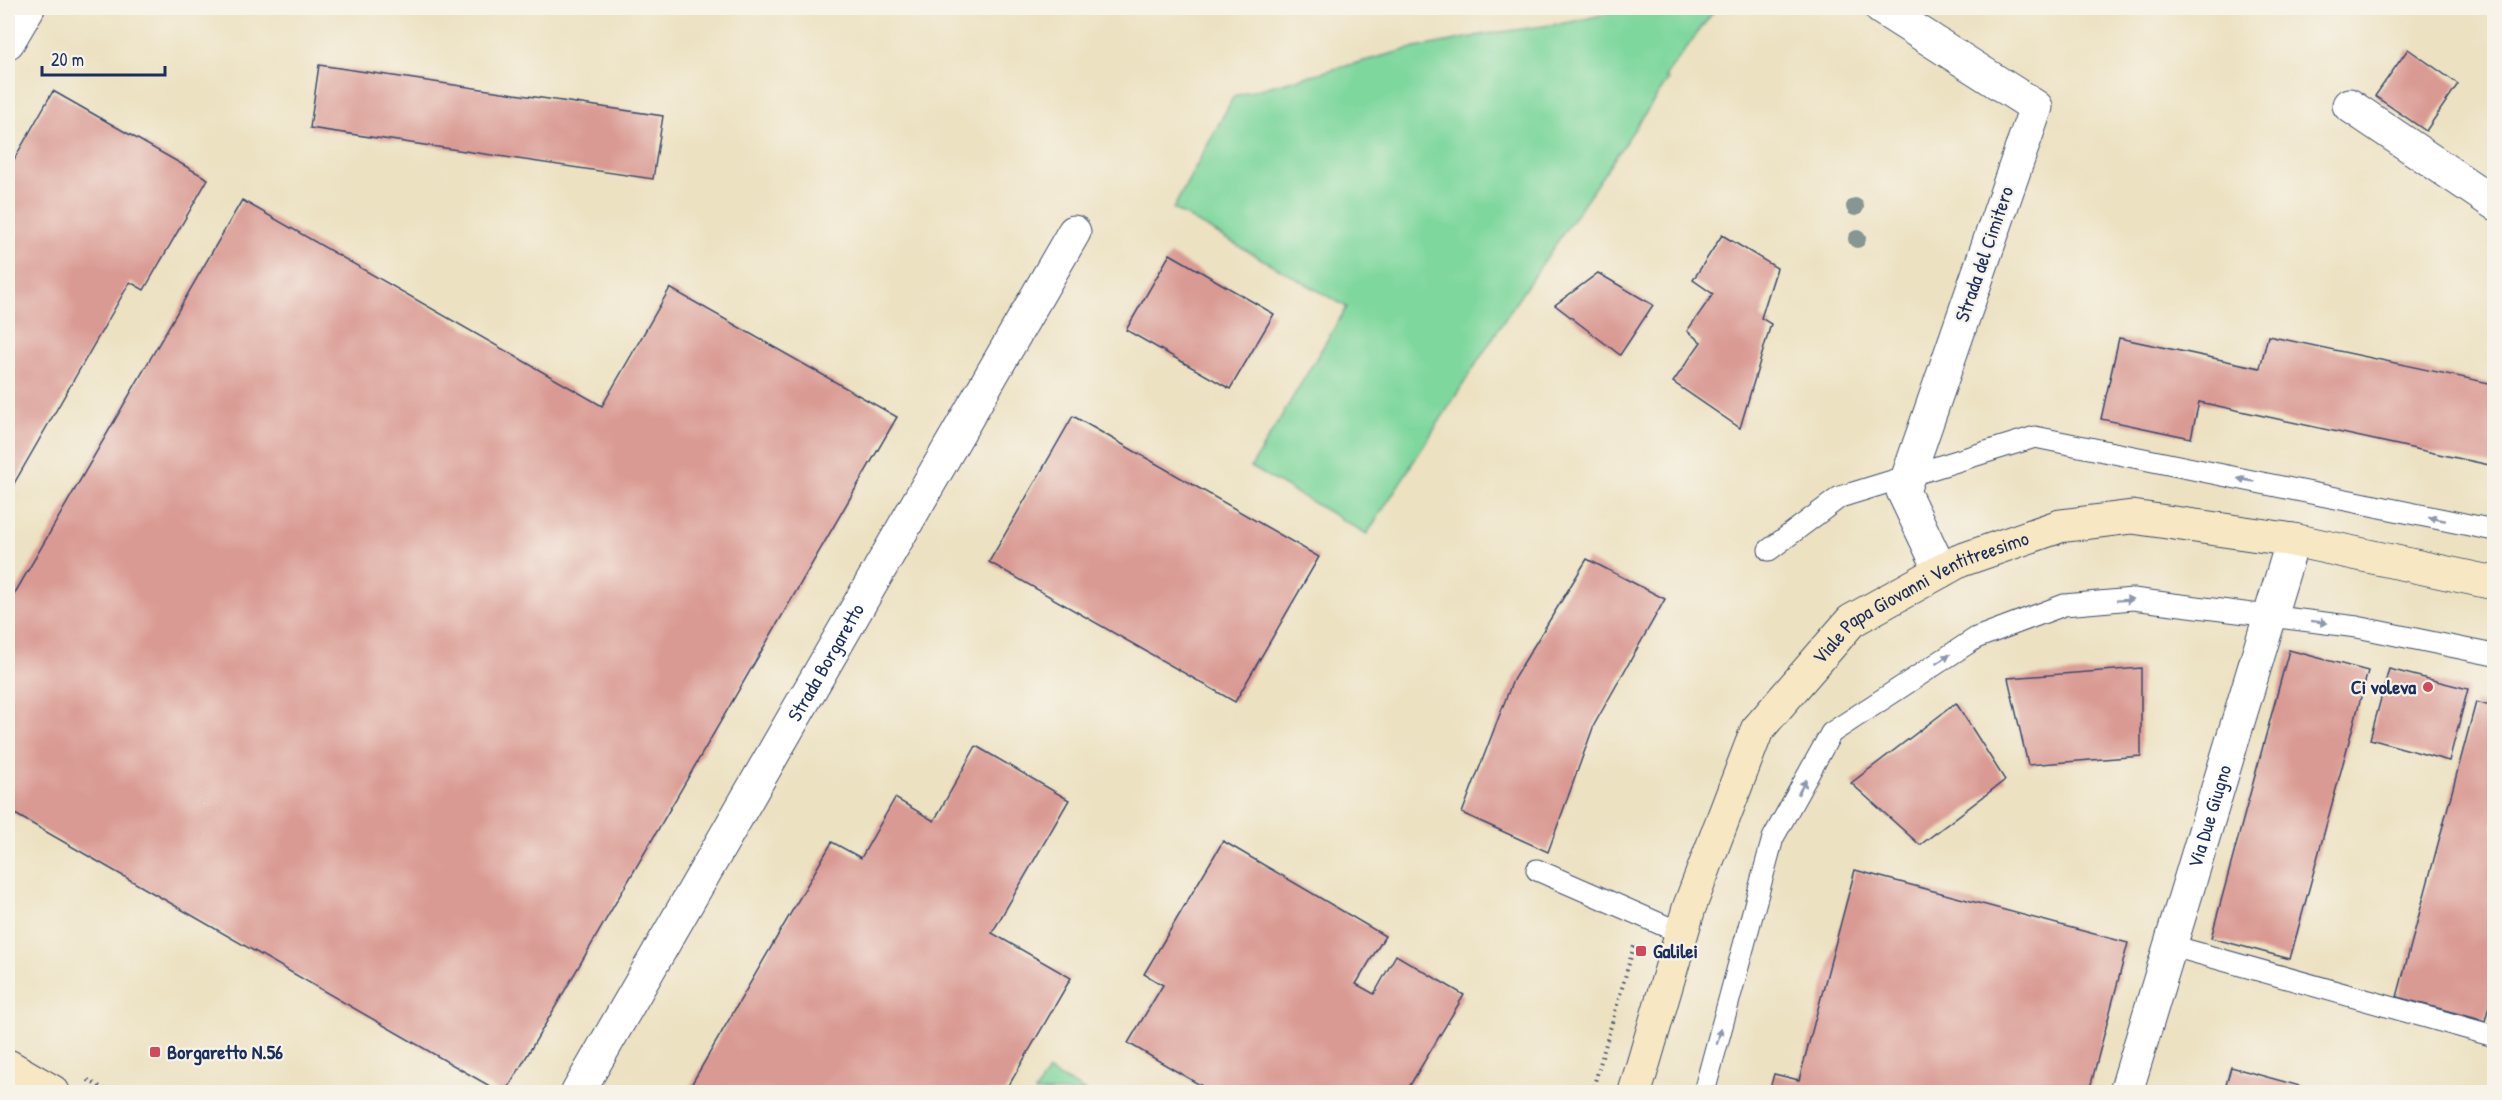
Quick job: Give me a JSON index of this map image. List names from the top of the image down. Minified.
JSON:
{"streets":{"street":["Strada del Cimitero","Viale Papa Giovanni Ventitreesimo","Strada Borgaretto","Via Due Giugno"]},"crossings":[["Strada del Cimitero","Viale Papa Giovanni Ventitreesimo"],["Viale Papa Giovanni Ventitreesimo","Via Due Giugno"]],"places":{"other":["Ci voleva"],"transit":["Galilei","Borgaretto N.56"]},"scale_bar":"20 m"}
